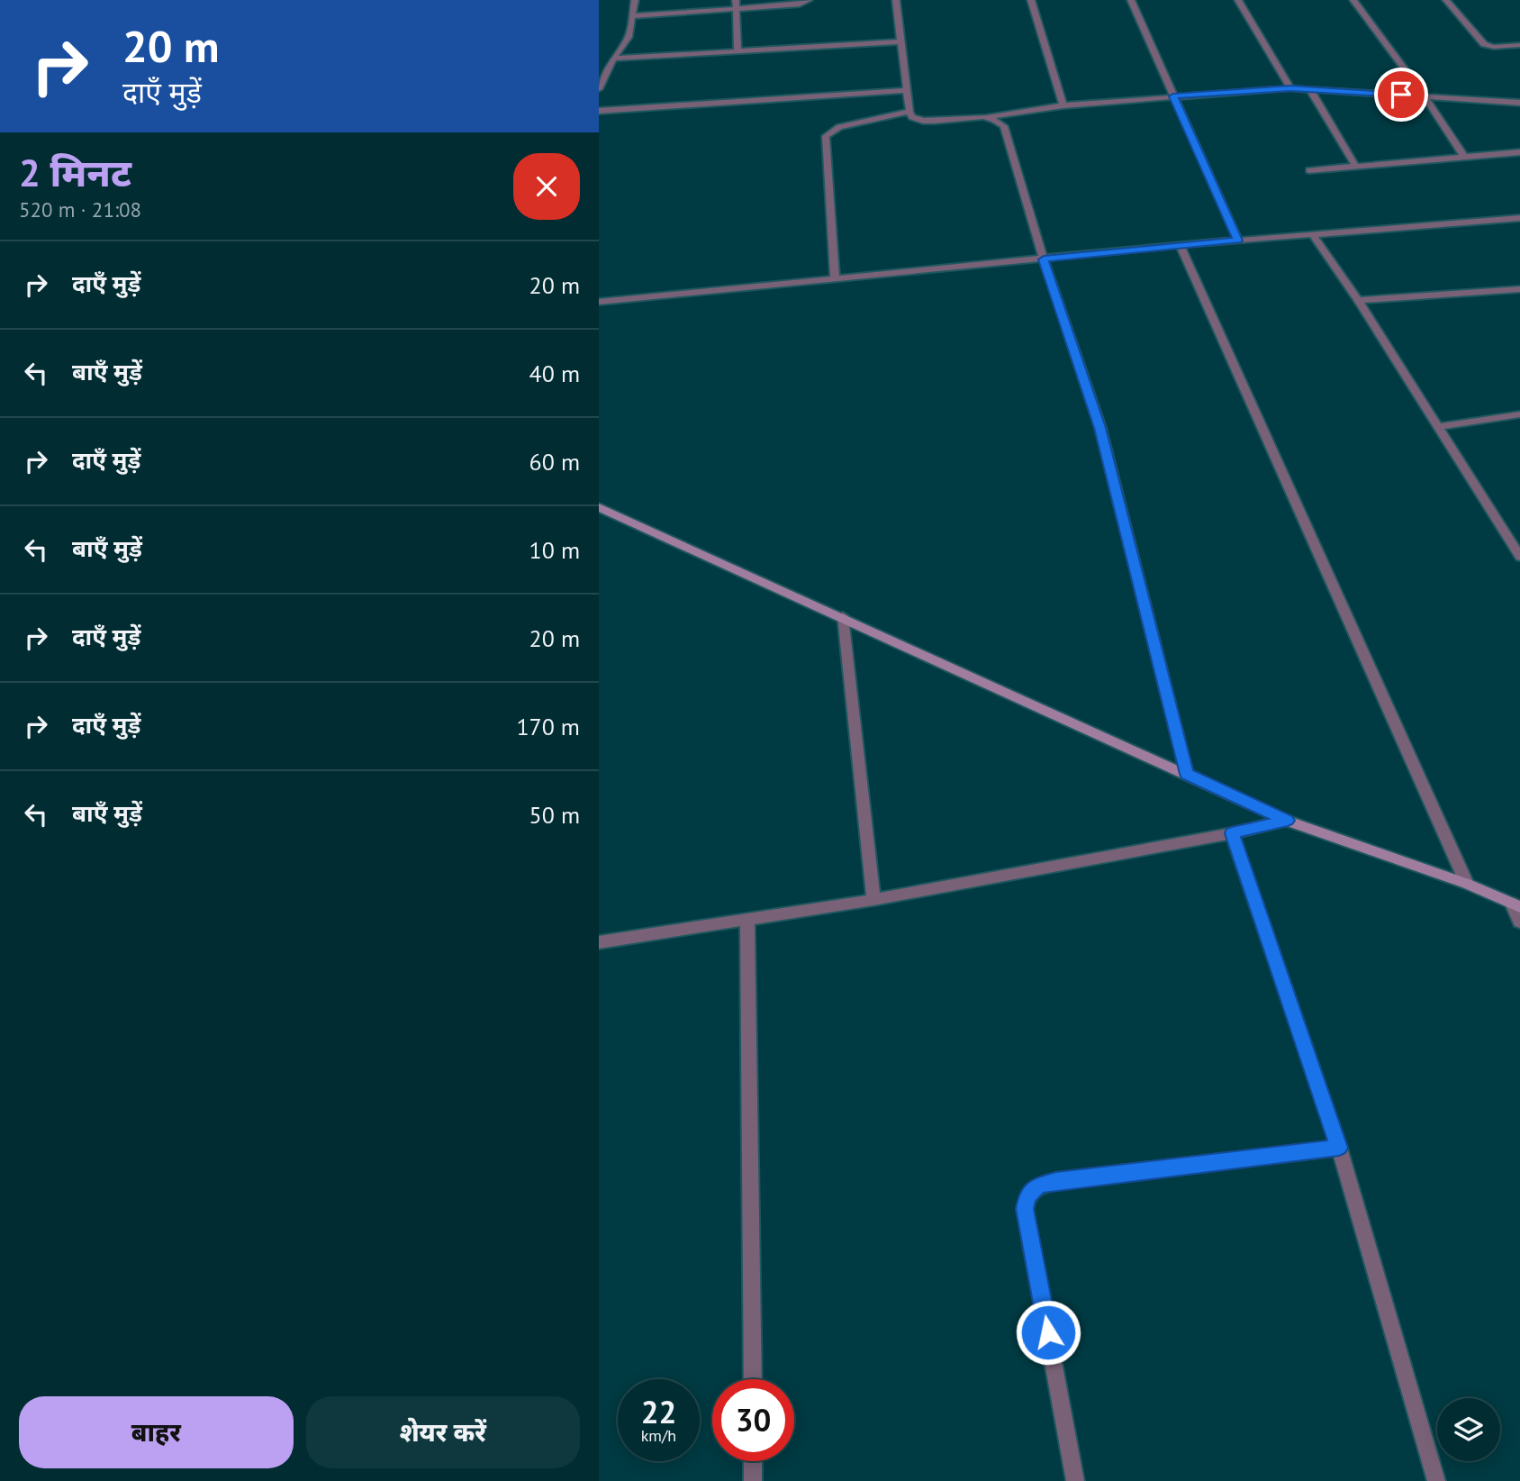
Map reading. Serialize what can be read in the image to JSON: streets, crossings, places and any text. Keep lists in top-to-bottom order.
{
  "page": {
    "turn": ["20 m", "दाएँ मुड़ें"],
    "heading": ["2 मिनट", "520 m · 21:08"],
    "list": [
      {
        "name": "दाएँ मुड़ें",
        "value": "20 m"
      },
      {
        "name": "बाएँ मुड़ें",
        "value": "40 m"
      },
      {
        "name": "दाएँ मुड़ें",
        "value": "60 m"
      },
      {
        "name": "बाएँ मुड़ें",
        "value": "10 m"
      },
      {
        "name": "दाएँ मुड़ें",
        "value": "20 m"
      },
      {
        "name": "दाएँ मुड़ें",
        "value": "170 m"
      },
      {
        "name": "बाएँ मुड़ें",
        "value": "50 m"
      }
    ],
    "speed": "22 km/h",
    "limit": "30",
    "buttons": ["बाहर", "शेयर करें"]
  }
}
